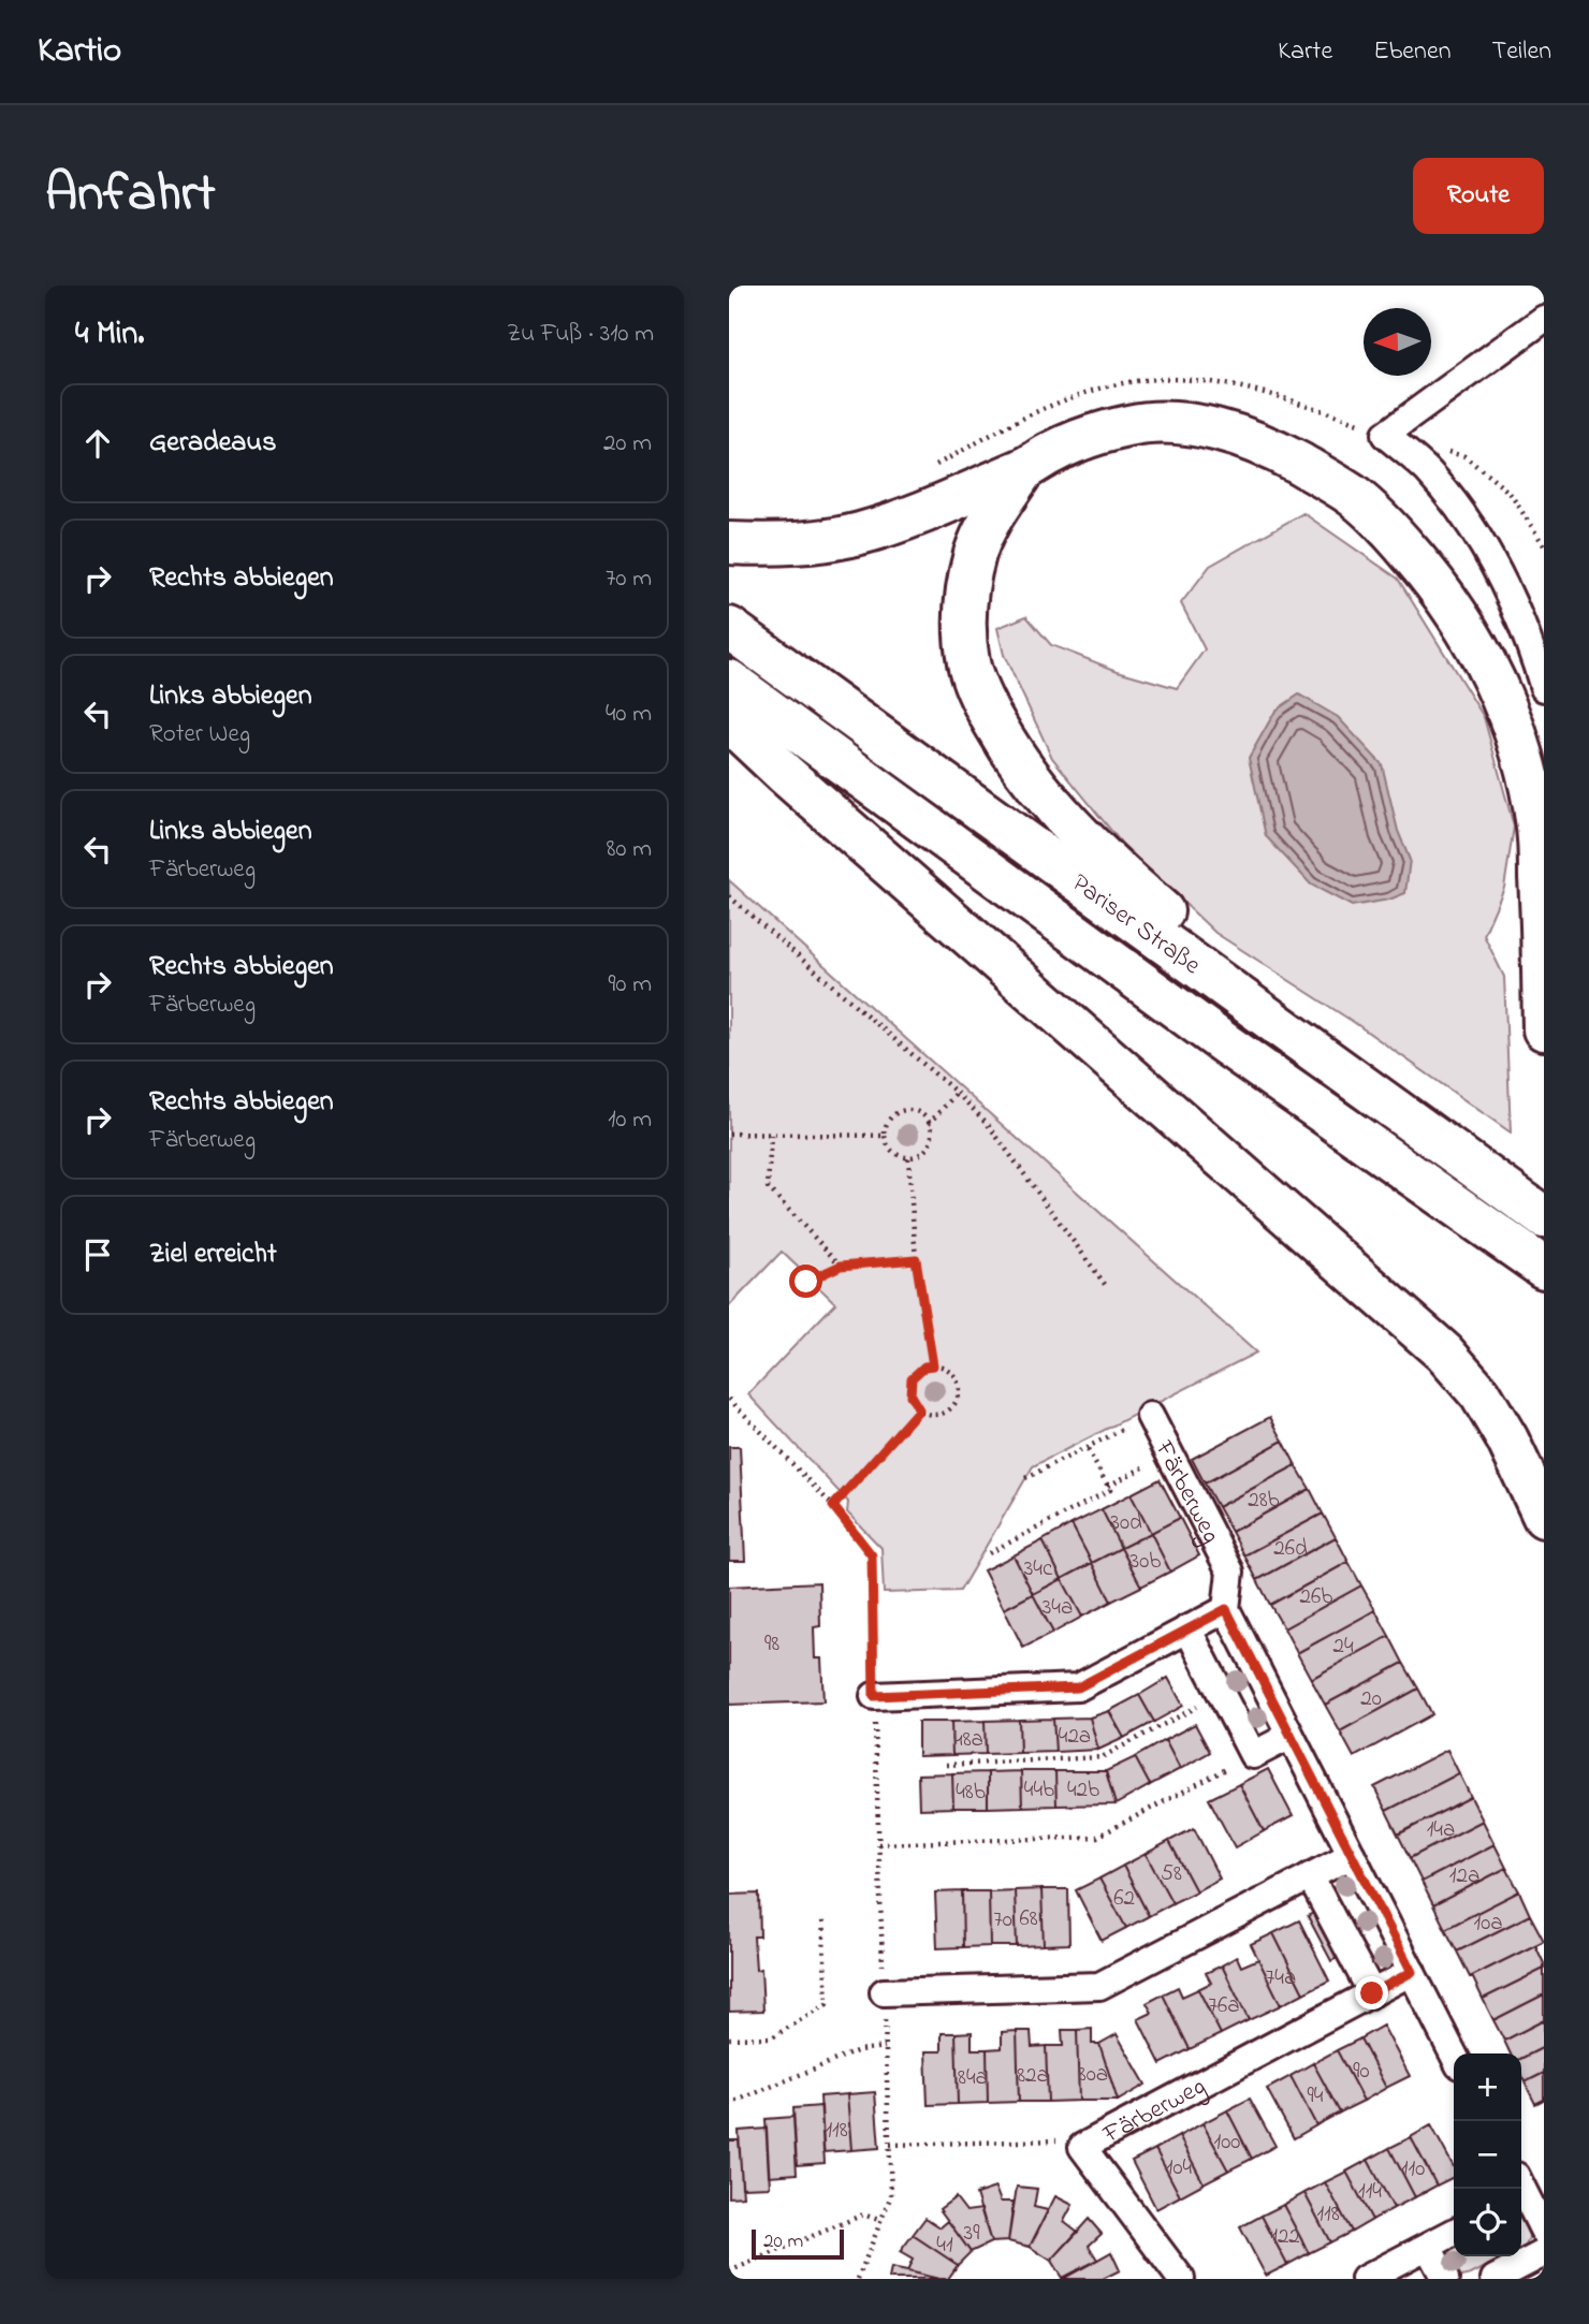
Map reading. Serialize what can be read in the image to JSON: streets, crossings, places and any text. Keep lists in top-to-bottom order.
{
  "streets": {
    "highway": ["Pariser Straße"],
    "street": ["Färberweg"]
  },
  "house_numbers": [
    "28b",
    "30d",
    "26d",
    "30b",
    "34c",
    "26b",
    "34a",
    "98",
    "24",
    "20",
    "42a",
    "48a",
    "44b",
    "42b",
    "48b",
    "14a",
    "58",
    "12a",
    "62",
    "68",
    "70",
    "10a",
    "74a",
    "76a",
    "90",
    "80a",
    "82a",
    "84a",
    "94",
    "118",
    "100",
    "104",
    "110",
    "114",
    "118",
    "39",
    "122",
    "41"
  ],
  "scale_bar": "20 m",
  "north": "left",
  "page": {
    "header": "Kartio",
    "nav": ["Karte", "Ebenen", "Teilen"],
    "title": "Anfahrt",
    "buttons": "Route",
    "heading": ["4 Min.", "Zu Fuß · 310 m"],
    "list": [
      ["Geradeaus", "20 m"],
      ["Rechts abbiegen", "70 m"],
      ["Links abbiegen", "Roter Weg", "40 m"],
      ["Links abbiegen", "Färberweg", "80 m"],
      ["Rechts abbiegen", "Färberweg", "90 m"],
      ["Rechts abbiegen", "Färberweg", "10 m"],
      "Ziel erreicht"
    ],
    "map_buttons": ["+", "−"],
    "scale": "20 m"
  }
}
